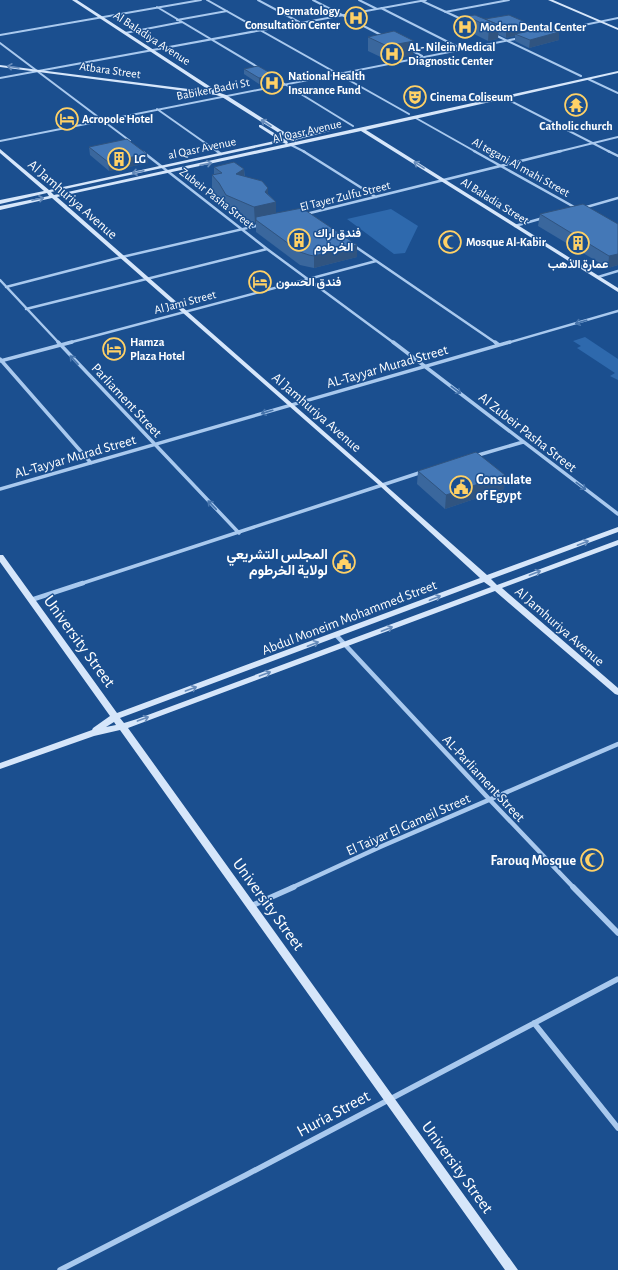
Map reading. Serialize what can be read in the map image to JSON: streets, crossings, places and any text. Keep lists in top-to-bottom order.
{
  "streets": {
    "main road": [
      "Al Baladiya Avenue",
      "Atbara Street",
      "Al Qasr Avenue",
      "al Qasr Avenue",
      "Al Jamhuriya Avenue",
      "Al Baladia Street",
      "Abdul Moneim Mohammed Street",
      "University Street"
    ],
    "street": [
      "Babiker Badri St",
      "Al tegani Al mahi Street",
      "El Tayer Zulfu Street",
      "Zubeir Pasha Street",
      "Al Jami Street",
      "AL-Tayyar Murad Street",
      "Parliament Street",
      "Al Zubeir Pasha Street",
      "AL-Parliament Street",
      "El Taiyar El Gameil Street",
      "Huria Street"
    ]
  },
  "crossings": [
    ["Al Baladiya Avenue", "Atbara Street"],
    ["Al Baladiya Avenue", "Babiker Badri St"],
    ["Al Baladiya Avenue", "Al Qasr Avenue"],
    ["Al Baladiya Avenue", "al Qasr Avenue"],
    ["Atbara Street", "Babiker Badri St"],
    ["Al Qasr Avenue", "Al tegani Al mahi Street"],
    ["Al Qasr Avenue", "Zubeir Pasha Street"],
    ["Al Qasr Avenue", "Al Jamhuriya Avenue"],
    ["Al Qasr Avenue", "Al Baladia Street"],
    ["al Qasr Avenue", "Zubeir Pasha Street"],
    ["al Qasr Avenue", "Al Jamhuriya Avenue"],
    ["Al tegani Al mahi Street", "El Tayer Zulfu Street"],
    ["El Tayer Zulfu Street", "Al Baladia Street"],
    ["Zubeir Pasha Street", "Al Jami Street"],
    ["Zubeir Pasha Street", "AL-Tayyar Murad Street"],
    ["Zubeir Pasha Street", "Al Zubeir Pasha Street"],
    ["Al Jamhuriya Avenue", "Al Jami Street"],
    ["Al Jamhuriya Avenue", "AL-Tayyar Murad Street"],
    ["Al Jamhuriya Avenue", "Abdul Moneim Mohammed Street"],
    ["Al Jami Street", "Parliament Street"],
    ["AL-Tayyar Murad Street", "Parliament Street"],
    ["AL-Tayyar Murad Street", "Al Zubeir Pasha Street"],
    ["Abdul Moneim Mohammed Street", "University Street"],
    ["Abdul Moneim Mohammed Street", "AL-Parliament Street"],
    ["University Street", "El Taiyar El Gameil Street"],
    ["University Street", "Huria Street"],
    ["AL-Parliament Street", "El Taiyar El Gameil Street"]
  ],
  "one_way": [
    "AL-Tayyar Murad Street",
    "Parliament Street",
    "Al Zubeir Pasha Street",
    "Abdul Moneim Mohammed Street"
  ],
  "places": {
    "hospital": [
      "Dermatology Consultation Center",
      "Modern Dental Center",
      "AL- Nilein Medical Diagnostic Center",
      "National Health Insurance Fund"
    ],
    "theatre": ["Cinema Coliseum"],
    "temple": ["Catholic church"],
    "hotel": ["Acropole Hotel", "فندق الحسون", "Hamza Plaza Hotel"],
    "building": ["LG", "فندق اراك الخرطوم", "عمارة الذهب"],
    "mosque": ["Mosque Al-Kabir", "Farouq Mosque"],
    "public building": ["Consulate of Egypt", "المجلس التشريعي لولاية الخرطوم"]
  }
}
